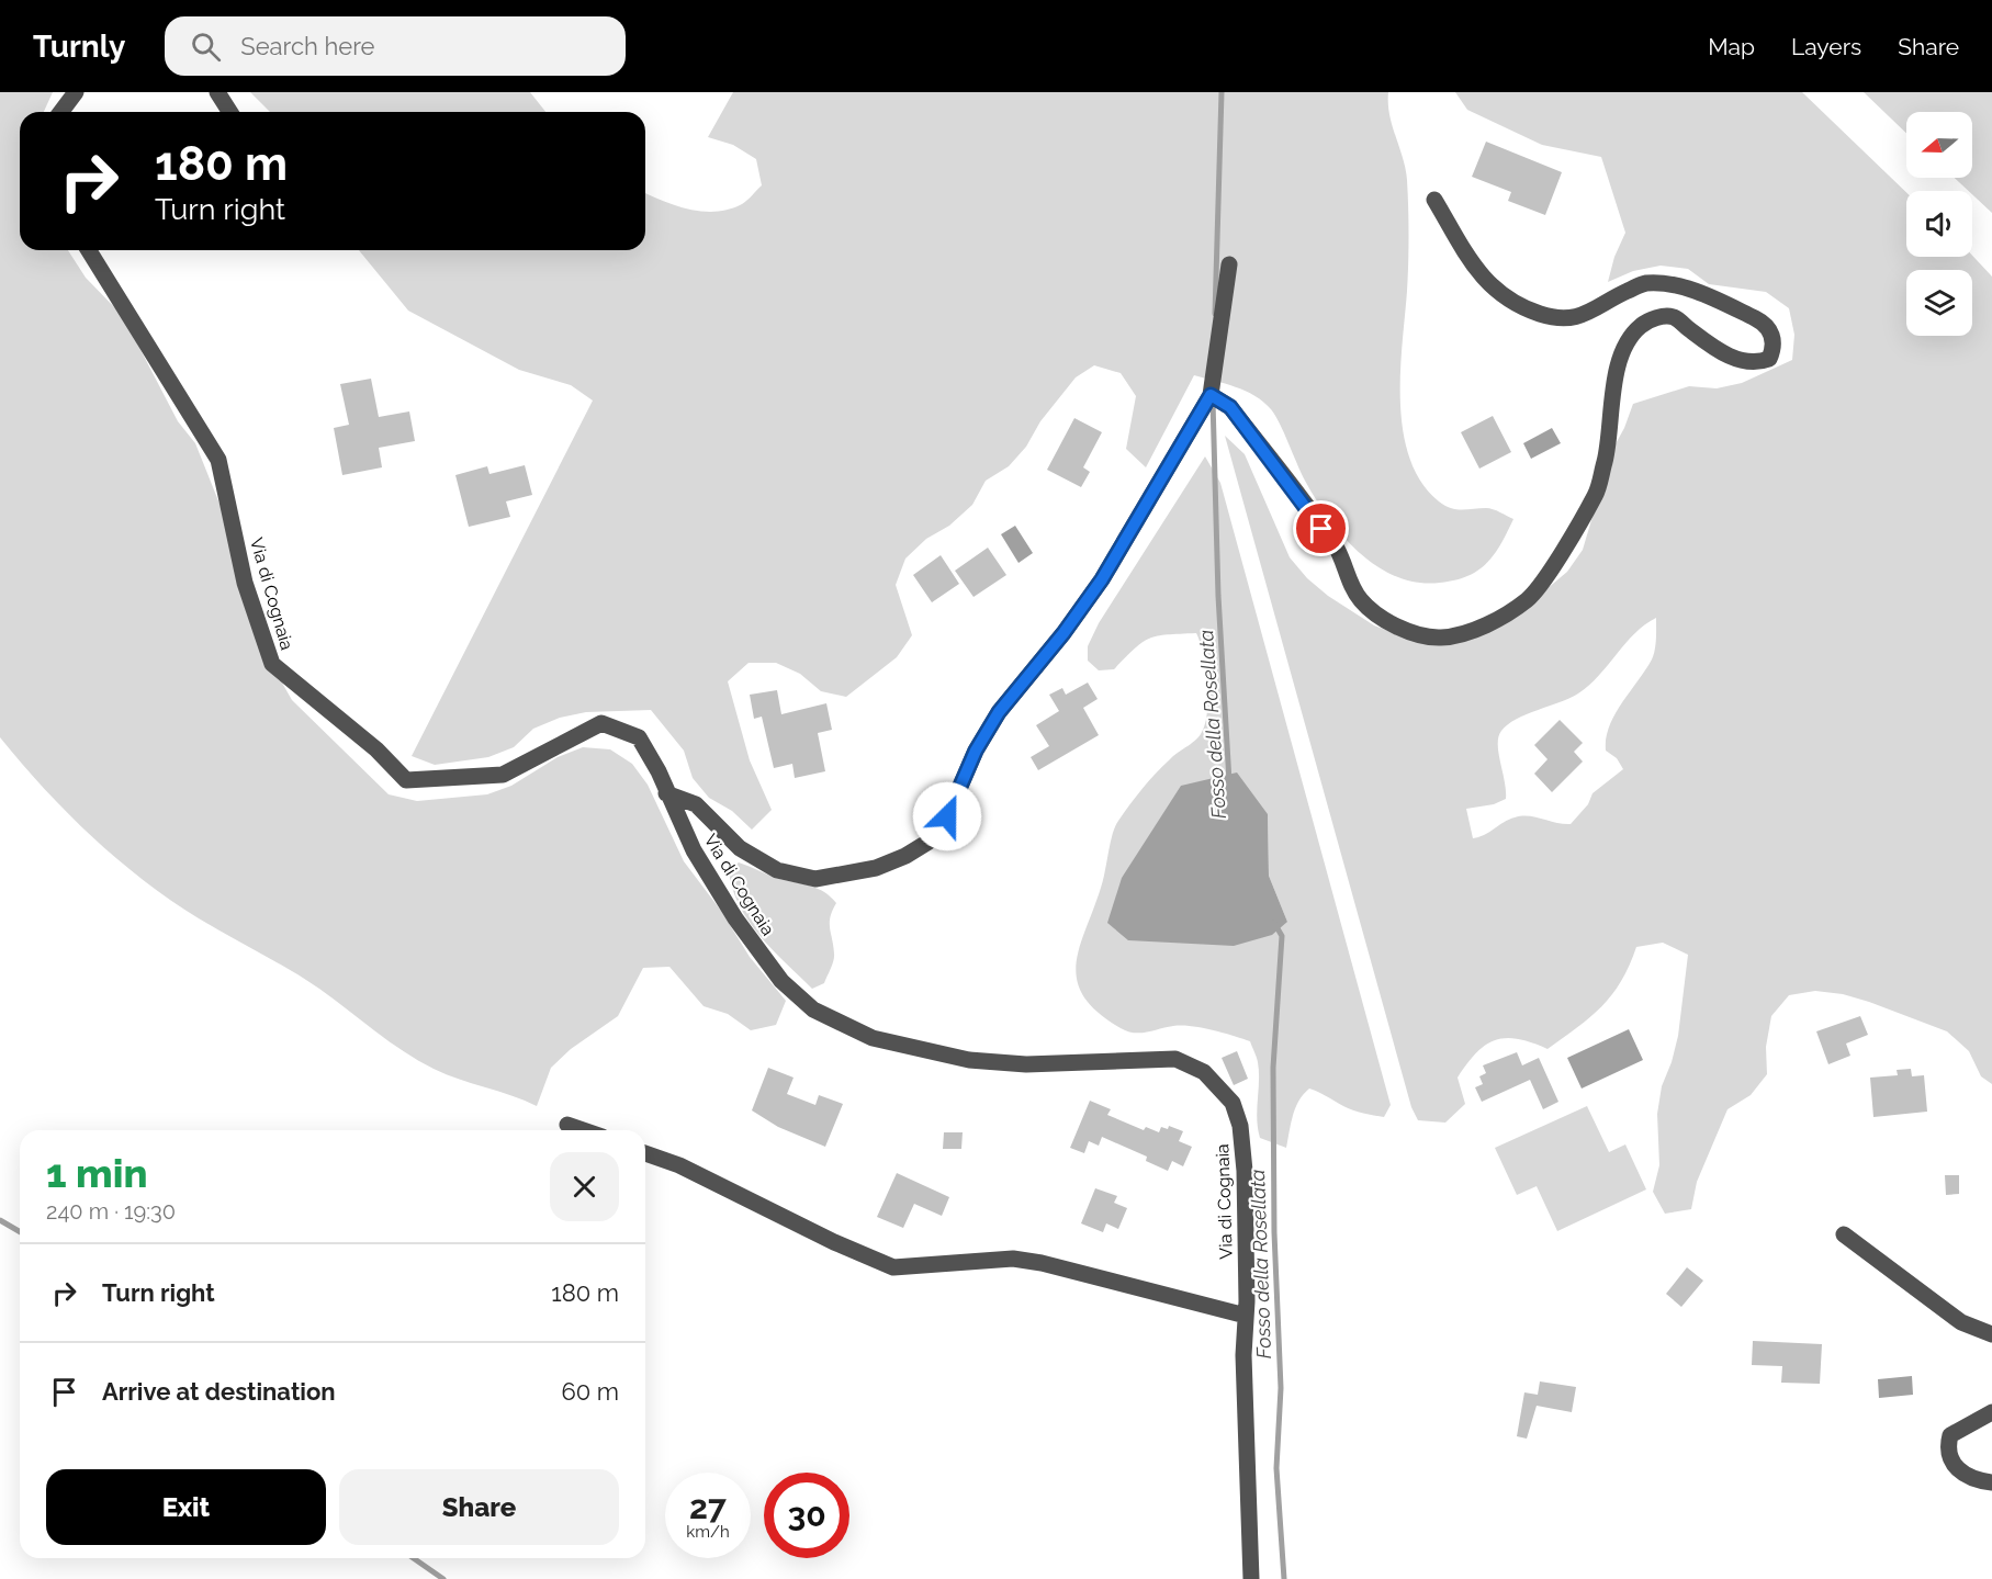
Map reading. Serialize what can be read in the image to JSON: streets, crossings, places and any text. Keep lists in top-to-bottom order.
{
  "streets": {
    "street": ["Via di Cognaia"]
  },
  "water": ["Fosso della Rosellata"],
  "north": "left",
  "page": {
    "header": "Turnly",
    "search": "Search here",
    "nav": ["Map", "Layers", "Share"],
    "turn": ["180 m", "Turn right"],
    "heading": ["1 min", "240 m · 19:30"],
    "list": [
      {
        "name": "Turn right",
        "value": "180 m"
      },
      {
        "name": "Arrive at destination",
        "value": "60 m"
      }
    ],
    "buttons": ["Exit", "Share"],
    "speed": "27 km/h",
    "limit": "30"
  }
}
